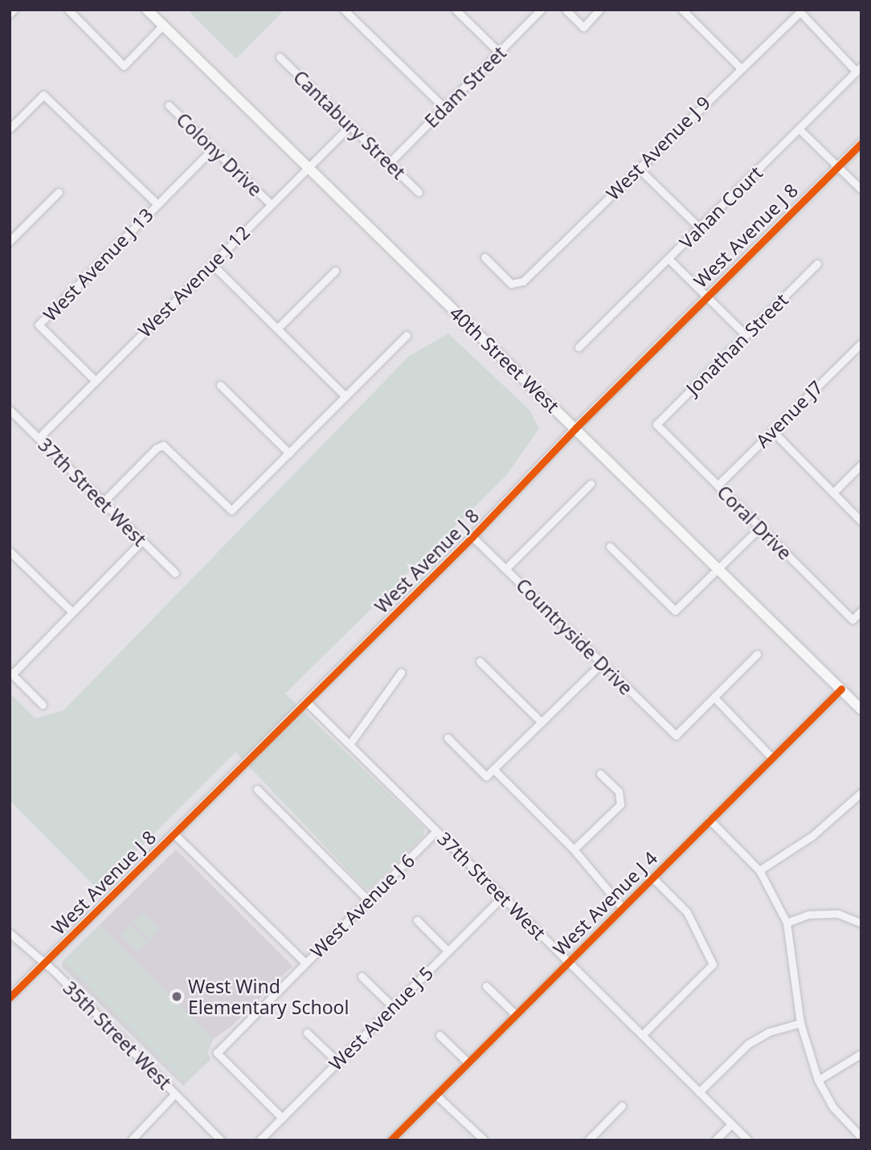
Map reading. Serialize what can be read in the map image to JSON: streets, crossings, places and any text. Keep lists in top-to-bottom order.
{
  "streets": {
    "main road": ["40th Street West"],
    "street": [
      "Edam Street",
      "Cantabury Street",
      "West Avenue J 9",
      "Colony Drive",
      "Vahan Court",
      "West Avenue J 8",
      "West Avenue J 13",
      "West Avenue J 12",
      "Jonathan Street",
      "Avenue J7",
      "37th Street West",
      "Coral Drive",
      "Countryside Drive",
      "West Avenue J 4",
      "West Avenue J 6",
      "West Avenue J 5",
      "35th Street West"
    ]
  },
  "crossings": [
    ["Edam Street", "Cantabury Street"],
    ["Cantabury Street", "West Avenue J 12"],
    ["Colony Drive", "West Avenue J 13"],
    ["Colony Drive", "West Avenue J 12"],
    ["West Avenue J 8", "40th Street West"],
    ["West Avenue J 8", "37th Street West"],
    ["West Avenue J 8", "Countryside Drive"],
    ["West Avenue J 8", "35th Street West"],
    ["West Avenue J 13", "West Avenue J 12"],
    ["West Avenue J 12", "40th Street West"],
    ["West Avenue J 12", "37th Street West"],
    ["Jonathan Street", "Coral Drive"],
    ["40th Street West", "West Avenue J 4"],
    ["Avenue J7", "Coral Drive"],
    ["37th Street West", "West Avenue J 4"],
    ["37th Street West", "West Avenue J 6"],
    ["37th Street West", "West Avenue J 5"],
    ["West Avenue J 6", "West Avenue J 5"]
  ],
  "places": ["West Wind Elementary School"]
}
